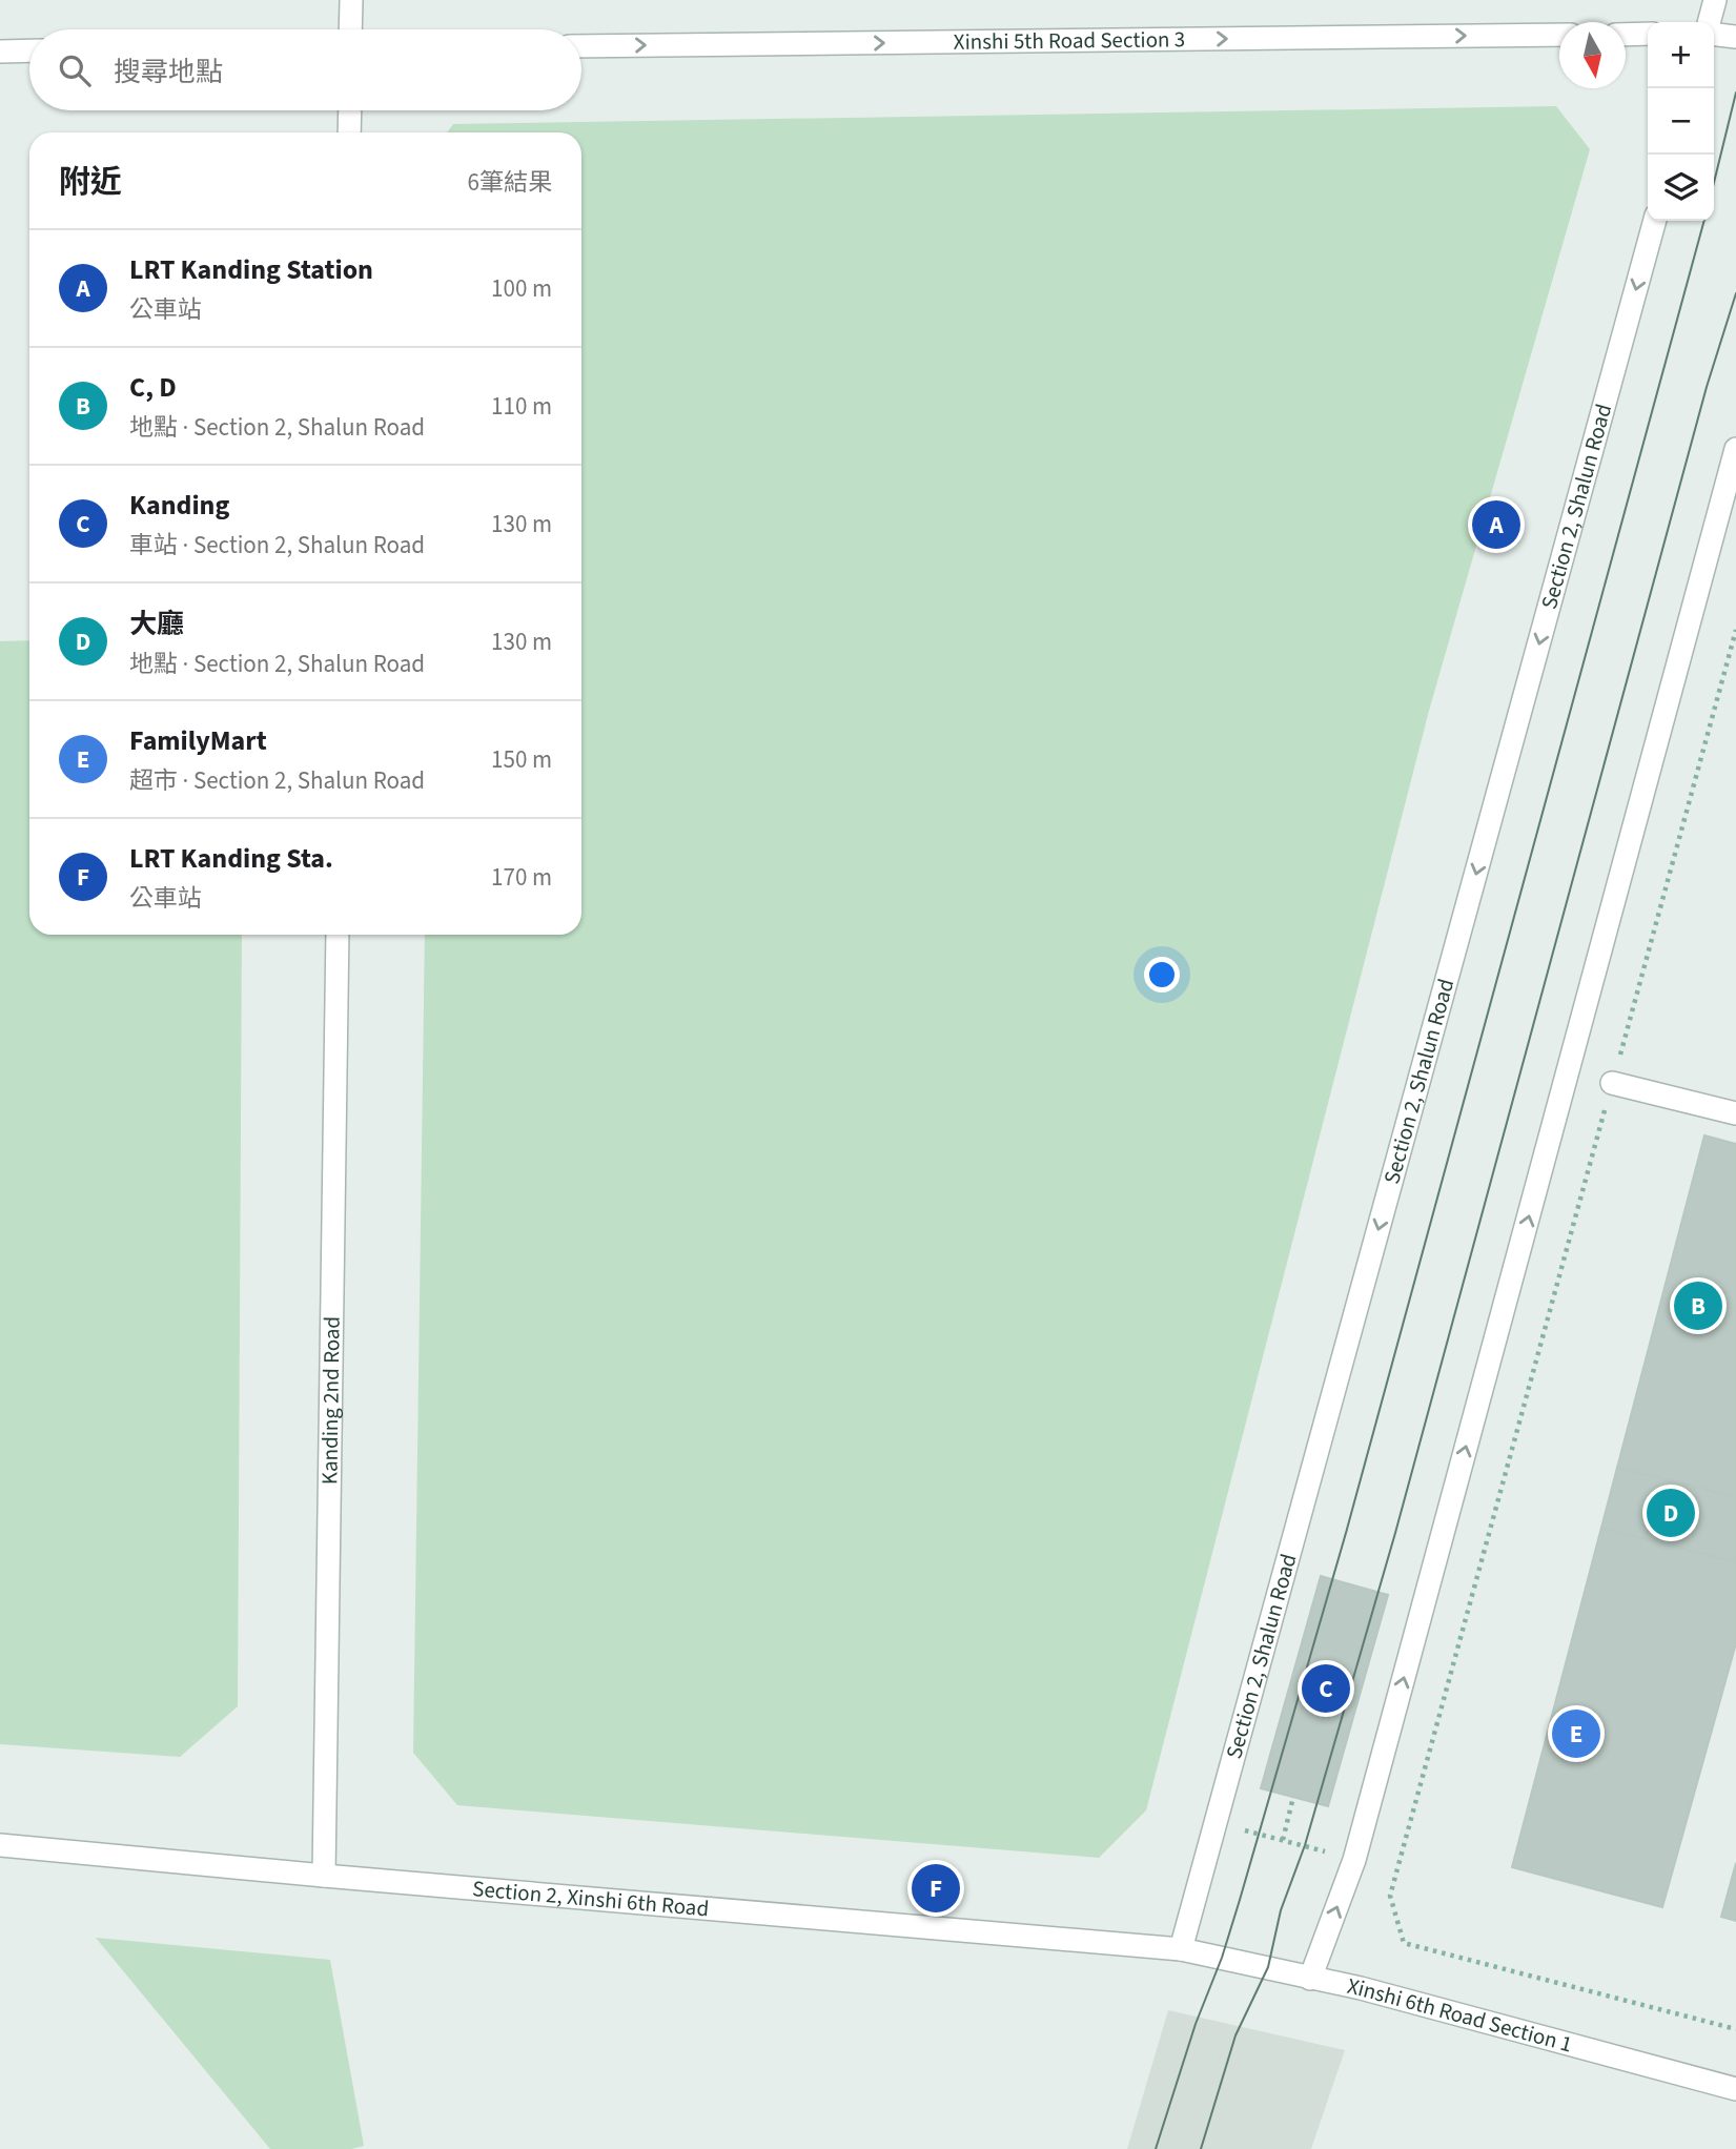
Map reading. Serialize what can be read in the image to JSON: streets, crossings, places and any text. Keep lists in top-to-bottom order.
{
  "streets": {
    "street": [
      "Xinshi 5th Road Section 3",
      "Section 2, Shalun Road",
      "Kanding 2nd Road",
      "Section 2, Xinshi 6th Road",
      "Xinshi 6th Road Section 1"
    ]
  },
  "crossings": [
    ["Section 2, Shalun Road", "Section 2, Xinshi 6th Road"],
    ["Section 2, Shalun Road", "Xinshi 6th Road Section 1"],
    ["Kanding 2nd Road", "Section 2, Xinshi 6th Road"],
    ["Section 2, Xinshi 6th Road", "Xinshi 6th Road Section 1"]
  ],
  "one_way": ["Xinshi 5th Road Section 3"],
  "north": "bottom",
  "page": {
    "map_buttons": ["+", "−"],
    "search": "搜尋地點",
    "heading": ["附近", "6筆結果"],
    "list": [
      {
        "mark": "A",
        "name": "LRT Kanding Station",
        "note": "公車站",
        "value": "100 m"
      },
      {
        "mark": "B",
        "name": "C, D",
        "note": "地點 · Section 2, Shalun Road",
        "value": "110 m"
      },
      {
        "mark": "C",
        "name": "Kanding",
        "note": "車站 · Section 2, Shalun Road",
        "value": "130 m"
      },
      {
        "mark": "D",
        "name": "大廳",
        "note": "地點 · Section 2, Shalun Road",
        "value": "130 m"
      },
      {
        "mark": "E",
        "name": "FamilyMart",
        "note": "超市 · Section 2, Shalun Road",
        "value": "150 m"
      },
      {
        "mark": "F",
        "name": "LRT Kanding Sta.",
        "note": "公車站",
        "value": "170 m"
      }
    ],
    "pins": [
      "A",
      "B",
      "D",
      "C",
      "E",
      "F"
    ]
  }
}
